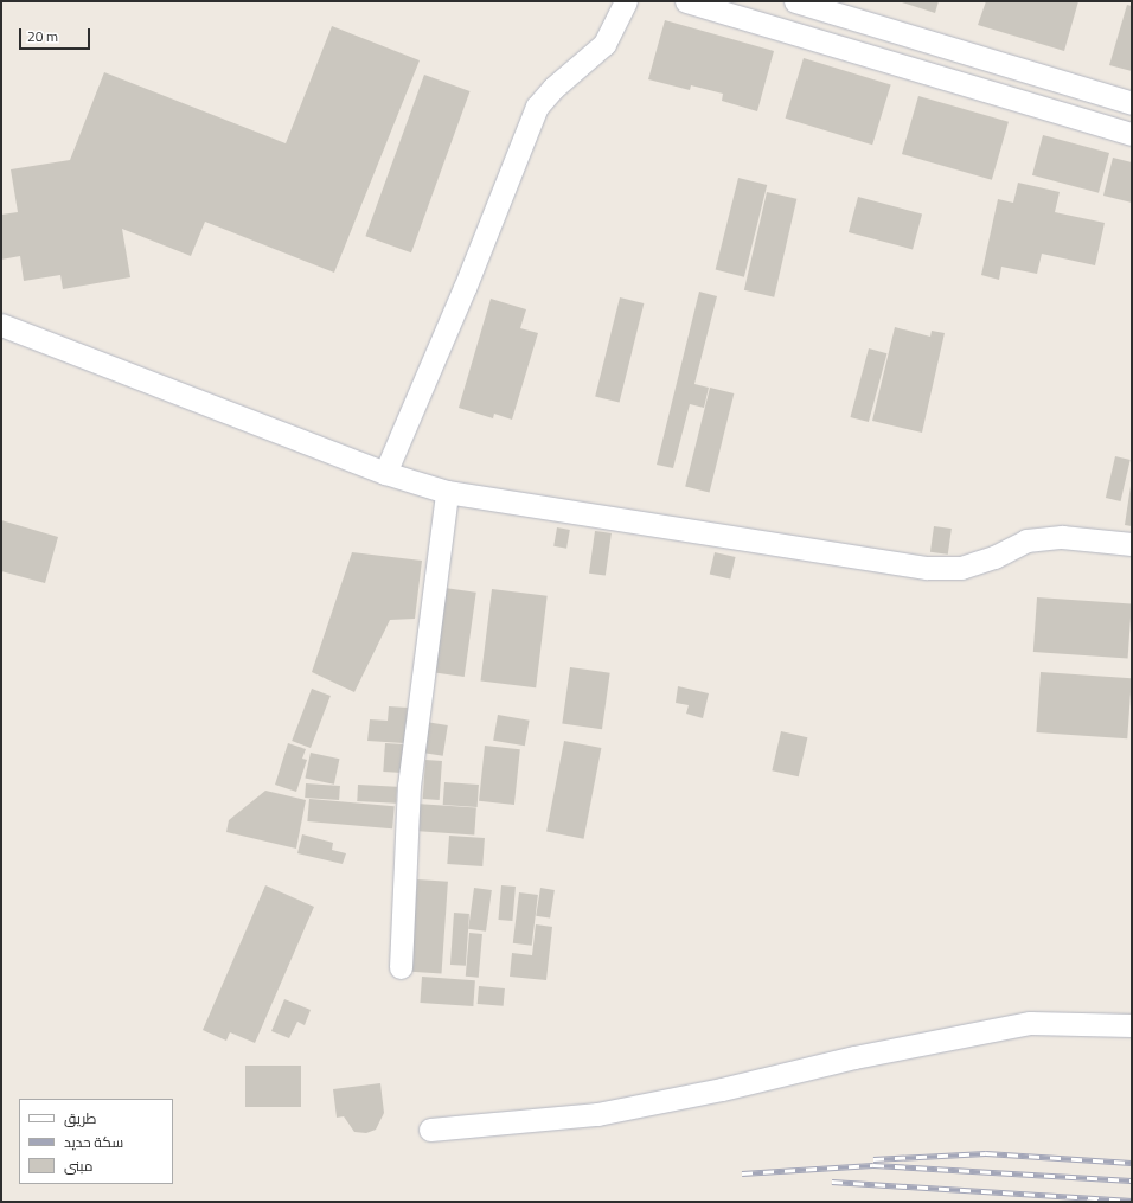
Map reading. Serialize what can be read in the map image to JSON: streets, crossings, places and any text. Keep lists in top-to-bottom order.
{
  "legend": ["طريق", "سكة حديد", "مبنى"],
  "scale_bar": "20 m"
}
